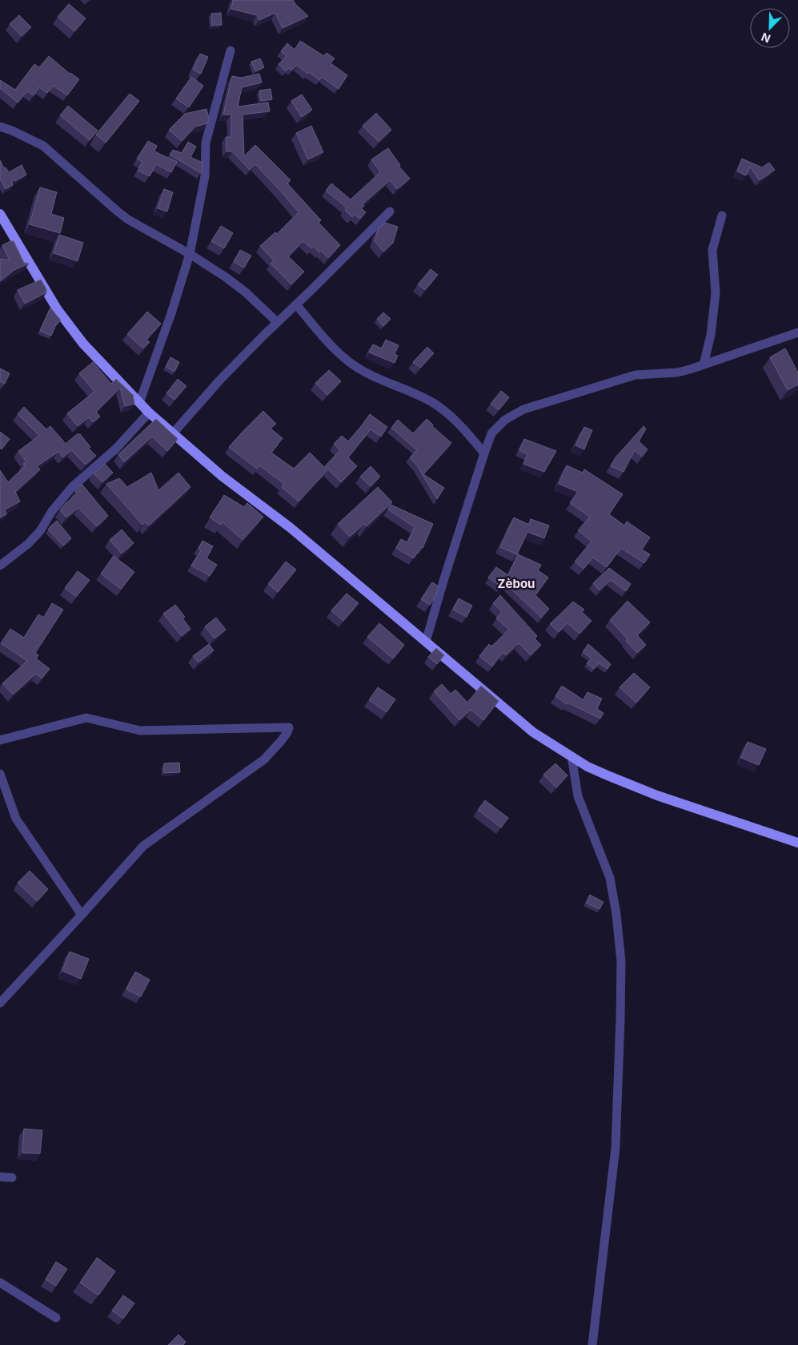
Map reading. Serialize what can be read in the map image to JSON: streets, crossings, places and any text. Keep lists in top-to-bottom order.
{
  "districts": ["Zèbou"],
  "north": "bottom left"
}
